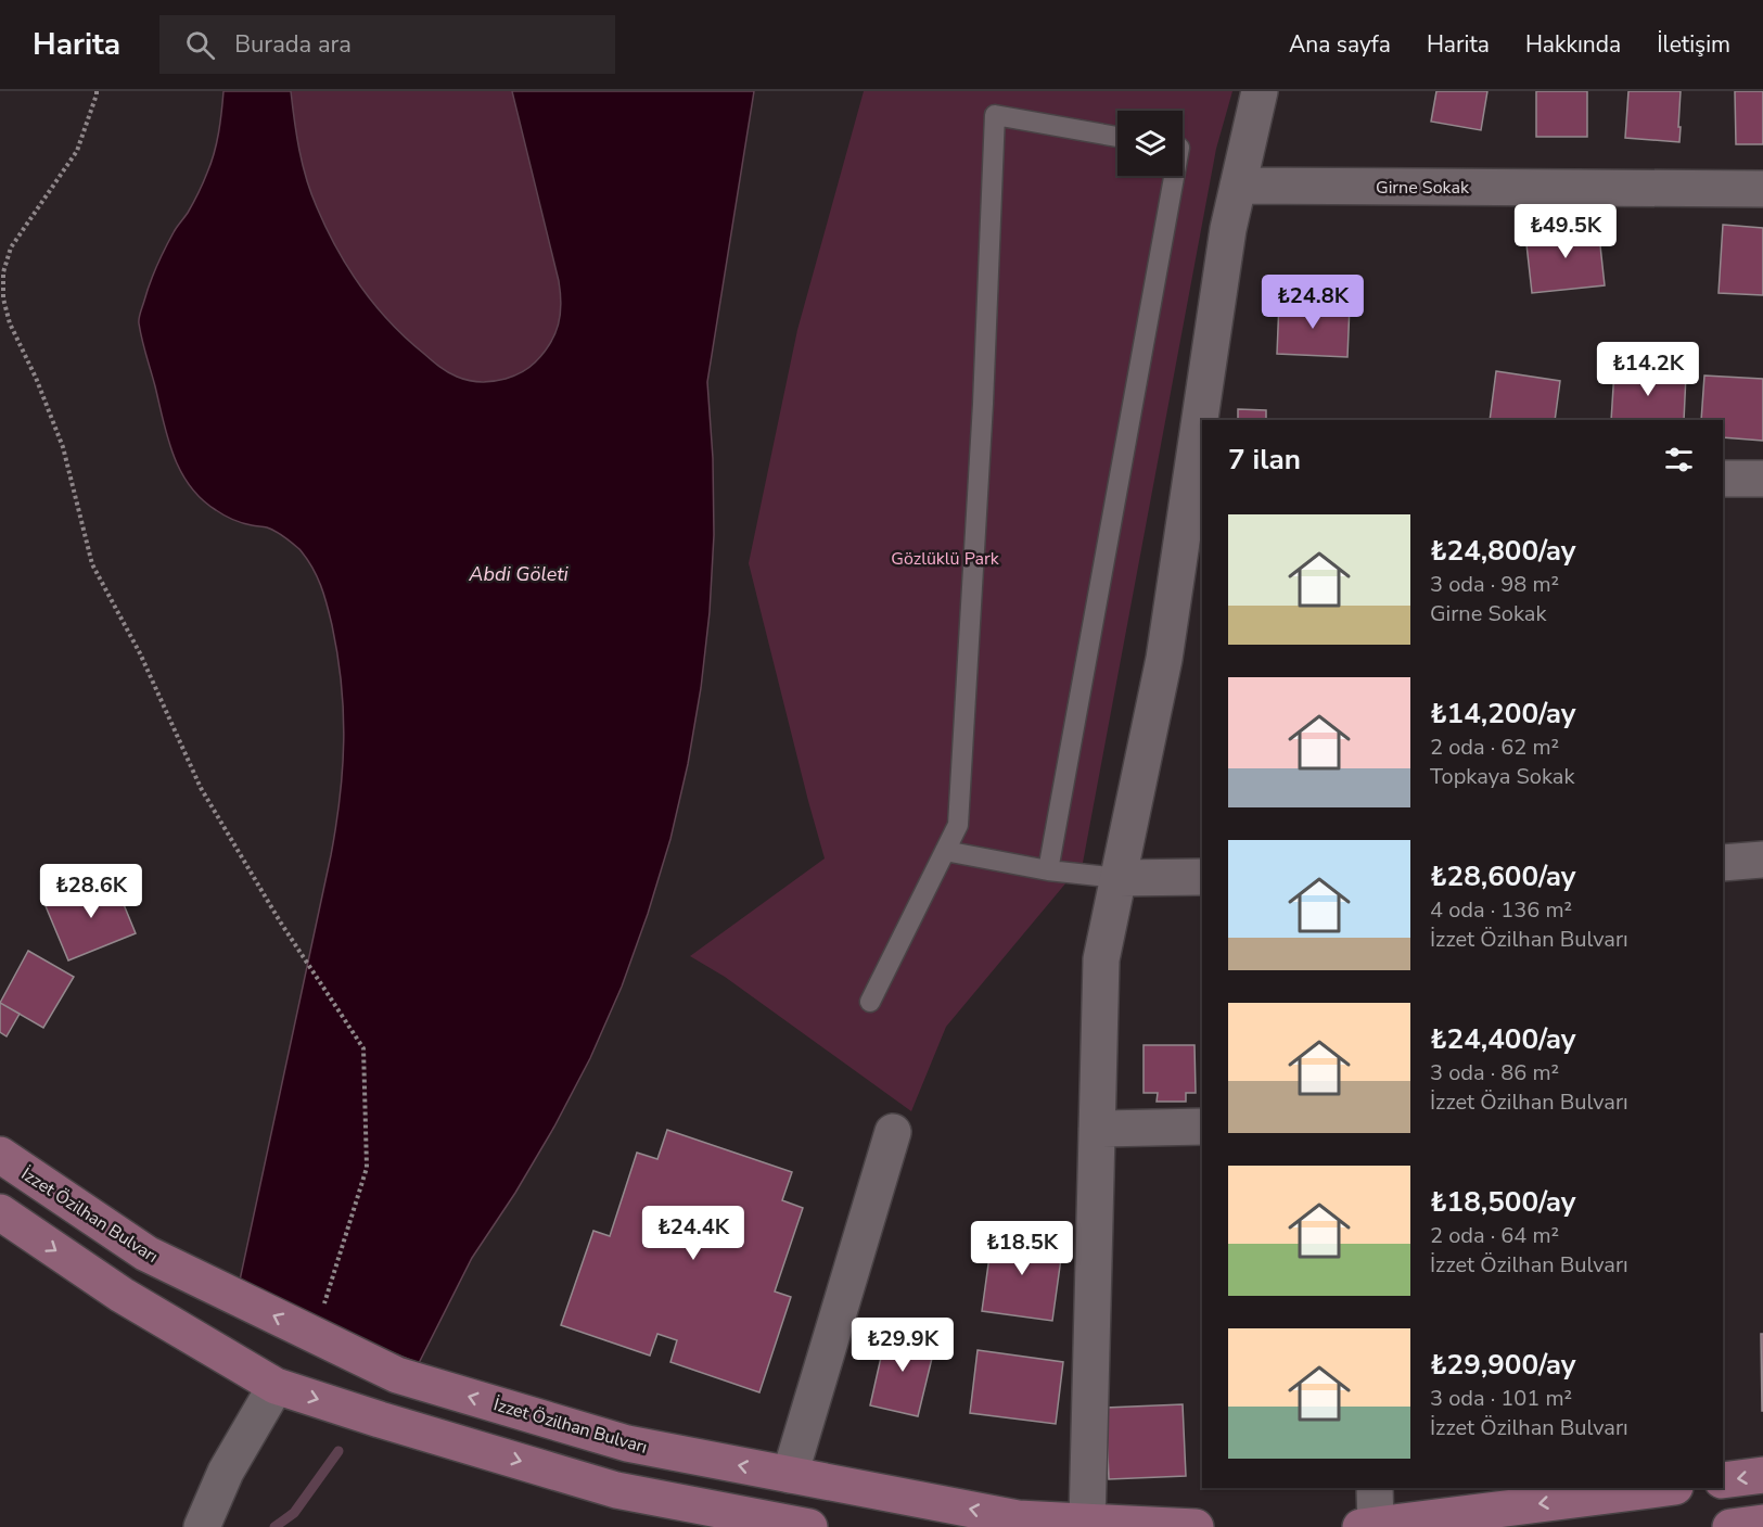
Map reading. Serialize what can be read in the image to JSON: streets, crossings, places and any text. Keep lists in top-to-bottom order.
{
  "streets": {
    "main road": ["İzzet Özilhan Bulvarı"],
    "street": ["Girne Sokak"]
  },
  "water": ["Abdi Göleti"],
  "parks": ["Gözlüklü Park"],
  "page": {
    "header": "Harita",
    "search": "Burada ara",
    "nav": [
      "Ana sayfa",
      "Harita",
      "Hakkında",
      "İletişim"
    ],
    "price": [
      "₺49.5K",
      "₺24.8K",
      "₺14.2K",
      "₺28.6K",
      "₺24.4K",
      "₺18.5K",
      "₺29.9K"
    ],
    "heading": "7 ilan",
    "list": [
      {
        "name": "₺24,800/ay",
        "note": "3 oda · 98 m² · Girne Sokak"
      },
      {
        "name": "₺14,200/ay",
        "note": "2 oda · 62 m² · Topkaya Sokak"
      },
      {
        "name": "₺28,600/ay",
        "note": "4 oda · 136 m² · İzzet Özilhan Bulvarı"
      },
      {
        "name": "₺24,400/ay",
        "note": "3 oda · 86 m² · İzzet Özilhan Bulvarı"
      },
      {
        "name": "₺18,500/ay",
        "note": "2 oda · 64 m² · İzzet Özilhan Bulvarı"
      },
      {
        "name": "₺29,900/ay",
        "note": "3 oda · 101 m² · İzzet Özilhan Bulvarı"
      }
    ]
  }
}
